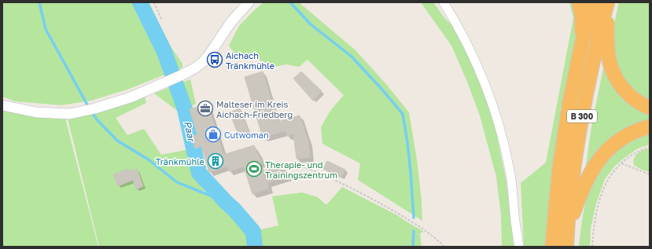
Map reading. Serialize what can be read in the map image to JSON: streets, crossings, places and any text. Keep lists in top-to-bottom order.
{
  "streets": {
    "highway": ["B 300"]
  },
  "water": ["Paar"],
  "places": {
    "bus stop": ["Aichach Tränkmühle"],
    "office": ["Malteser im Kreis Aichach-Friedberg"],
    "shop": ["Cutwoman"],
    "building": ["Tränkmühle"],
    "sports": ["Therapie- und Trainingszentrum"]
  }
}
